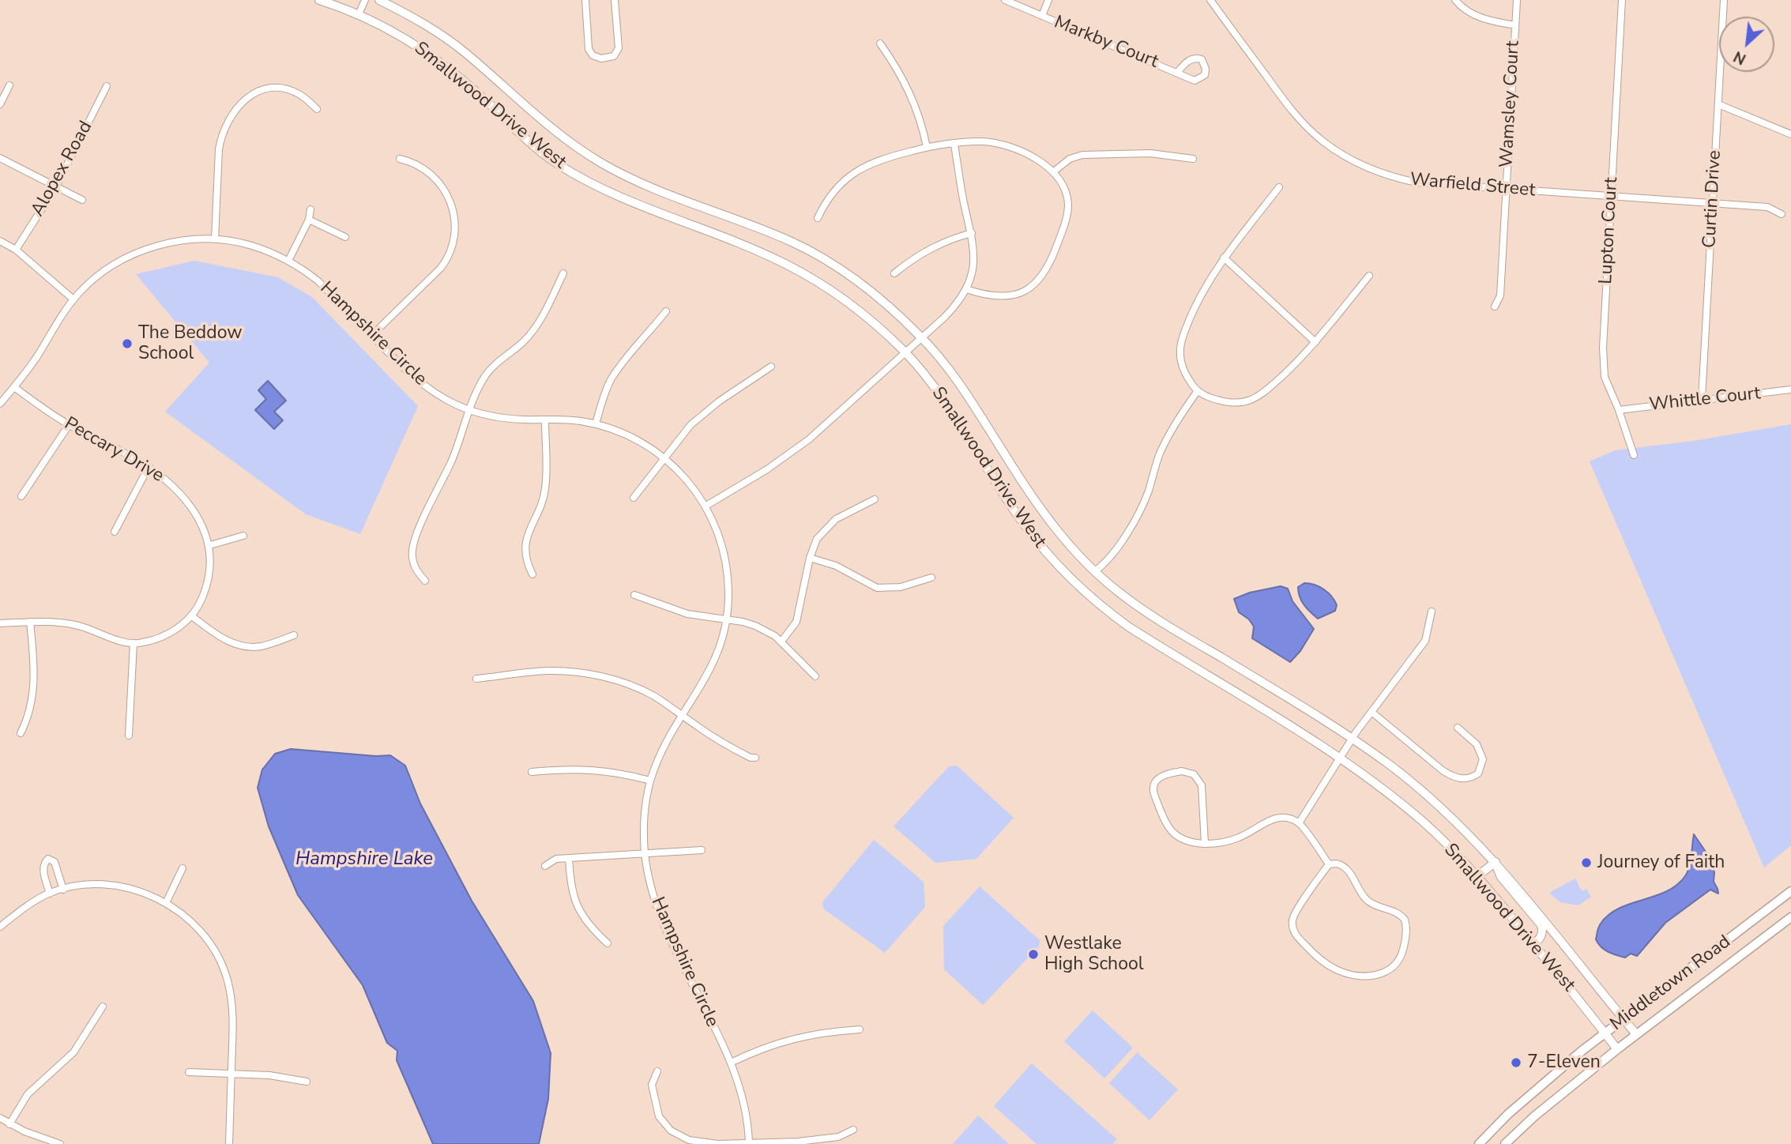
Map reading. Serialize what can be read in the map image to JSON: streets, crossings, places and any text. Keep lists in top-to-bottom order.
{
  "streets": {
    "main road": ["Middletown Road"],
    "street": [
      "Markby Court",
      "Wamsley Court",
      "Smallwood Drive West",
      "Alopex Road",
      "Warfield Street",
      "Curtin Drive",
      "Lupton Court",
      "Hampshire Circle",
      "Whittle Court",
      "Peccary Drive"
    ]
  },
  "crossings": [
    ["Wamsley Court", "Warfield Street"],
    ["Smallwood Drive West", "Middletown Road"],
    ["Warfield Street", "Curtin Drive"],
    ["Warfield Street", "Lupton Court"],
    ["Curtin Drive", "Whittle Court"],
    ["Lupton Court", "Whittle Court"],
    ["Hampshire Circle", "Peccary Drive"]
  ],
  "water": ["Hampshire Lake"],
  "places": [
    "The Beddow School",
    "Journey of Faith",
    "Westlake High School",
    "7-Eleven"
  ],
  "north": "bottom left"
}
